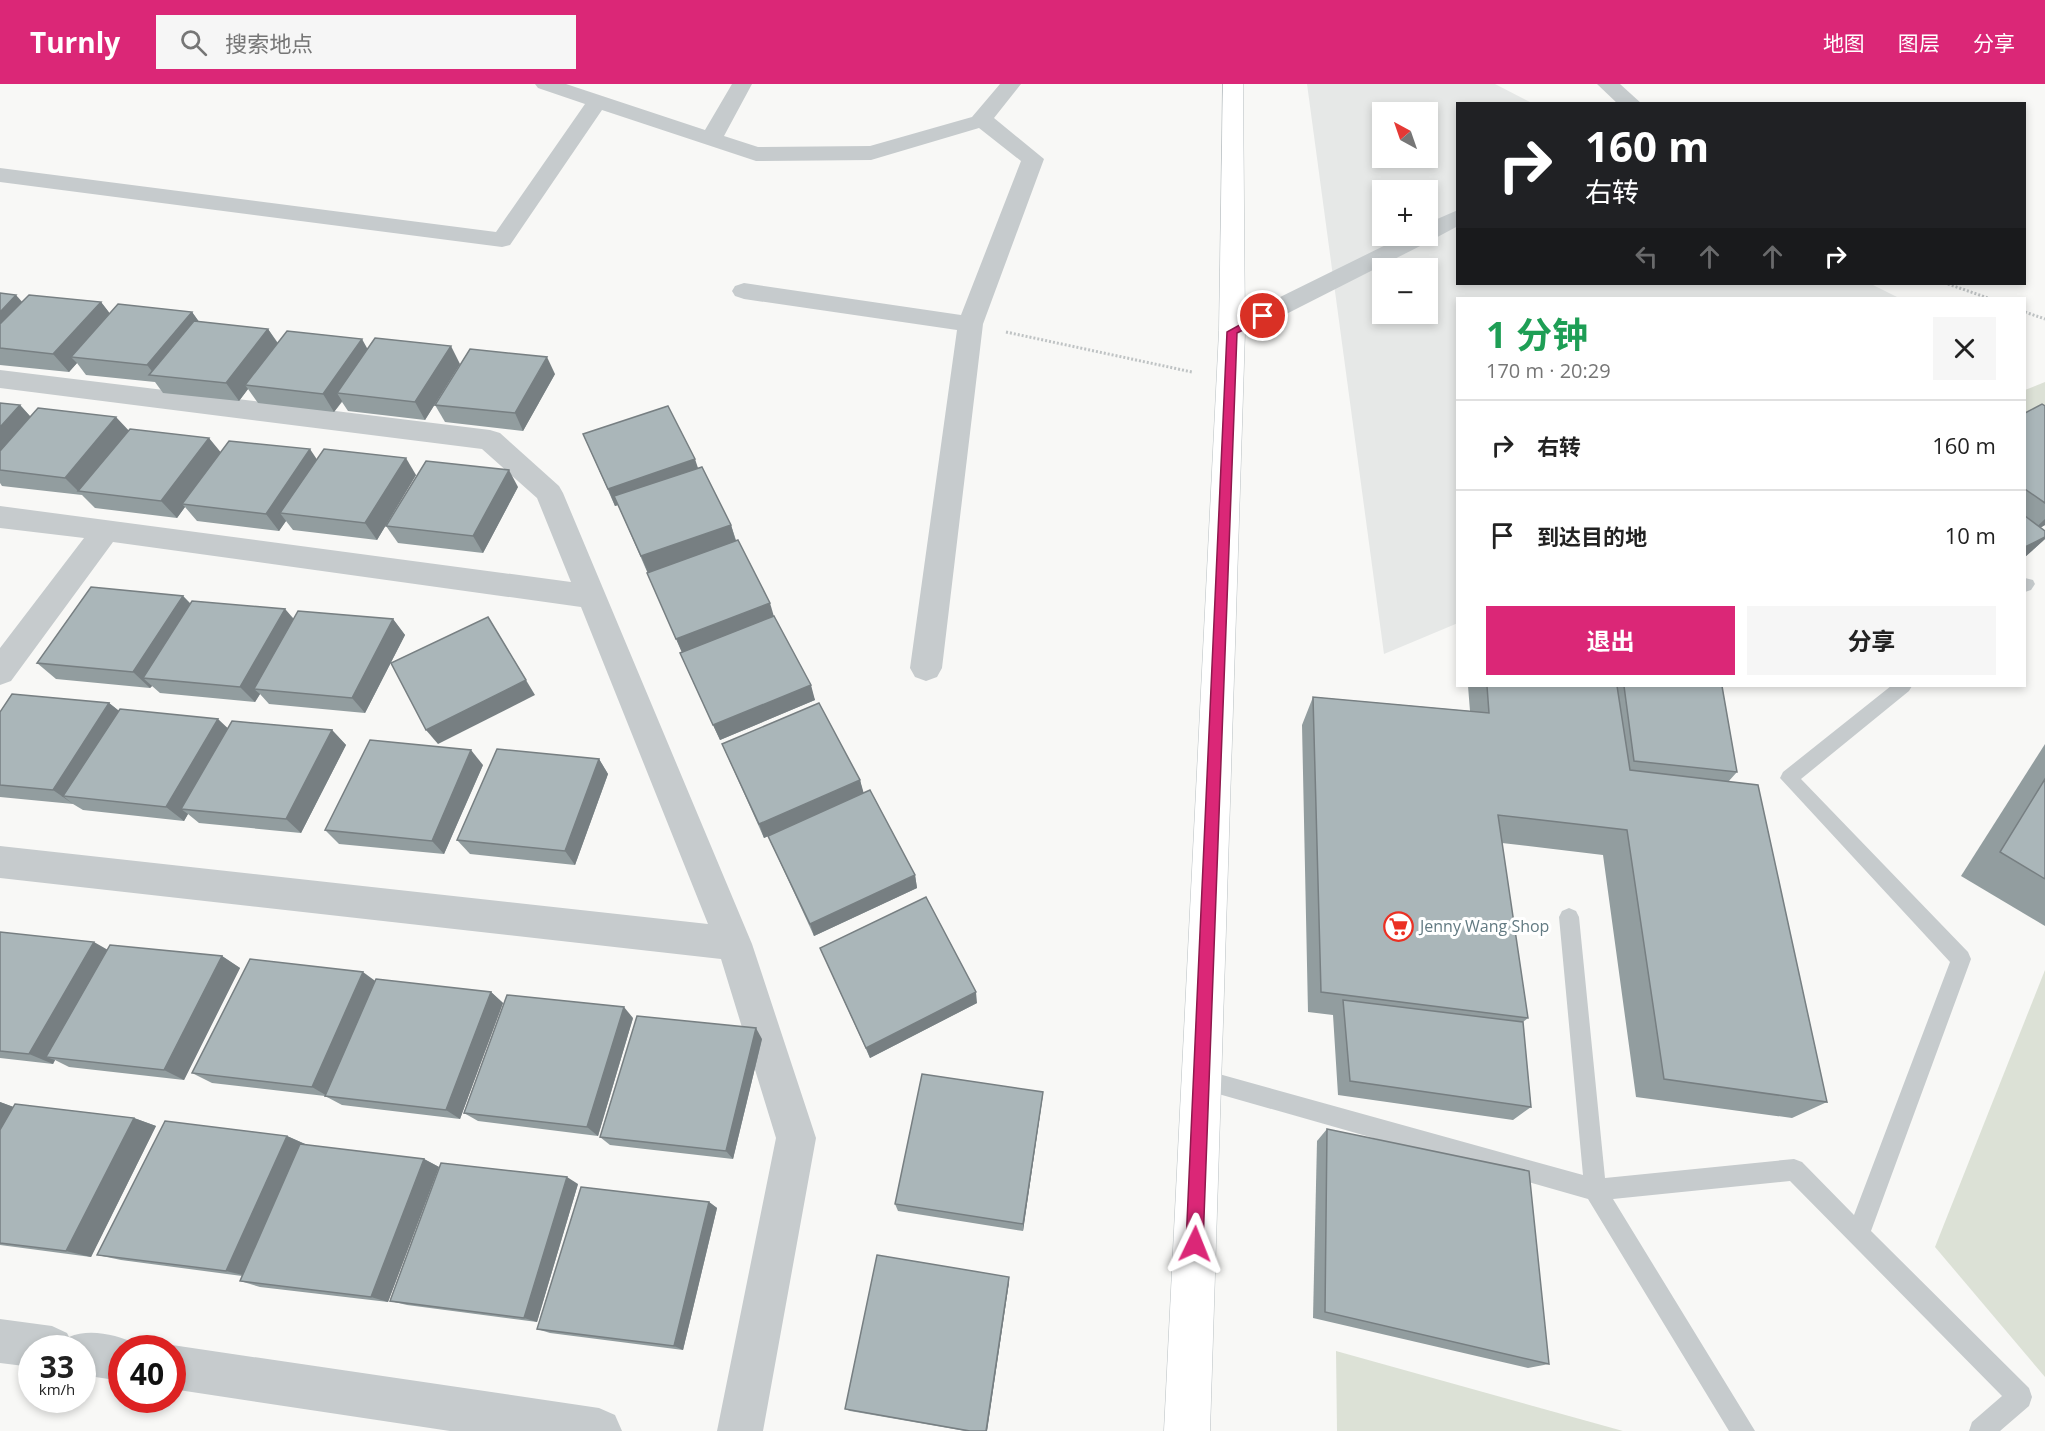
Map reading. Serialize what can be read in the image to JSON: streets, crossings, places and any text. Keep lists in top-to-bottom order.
{
  "places": {
    "supermarket": ["Jenny Wang Shop"]
  },
  "north": "top left",
  "page": {
    "header": "Turnly",
    "search": "搜索地点",
    "nav": ["地图", "图层", "分享"],
    "map_buttons": ["+", "−"],
    "turn": ["160 m", "右转"],
    "heading": ["1 分钟", "170 m · 20:29"],
    "list": [
      {
        "name": "右转",
        "value": "160 m"
      },
      {
        "name": "到达目的地",
        "value": "10 m"
      }
    ],
    "buttons": ["退出", "分享"],
    "speed": "33 km/h",
    "limit": "40"
  }
}
